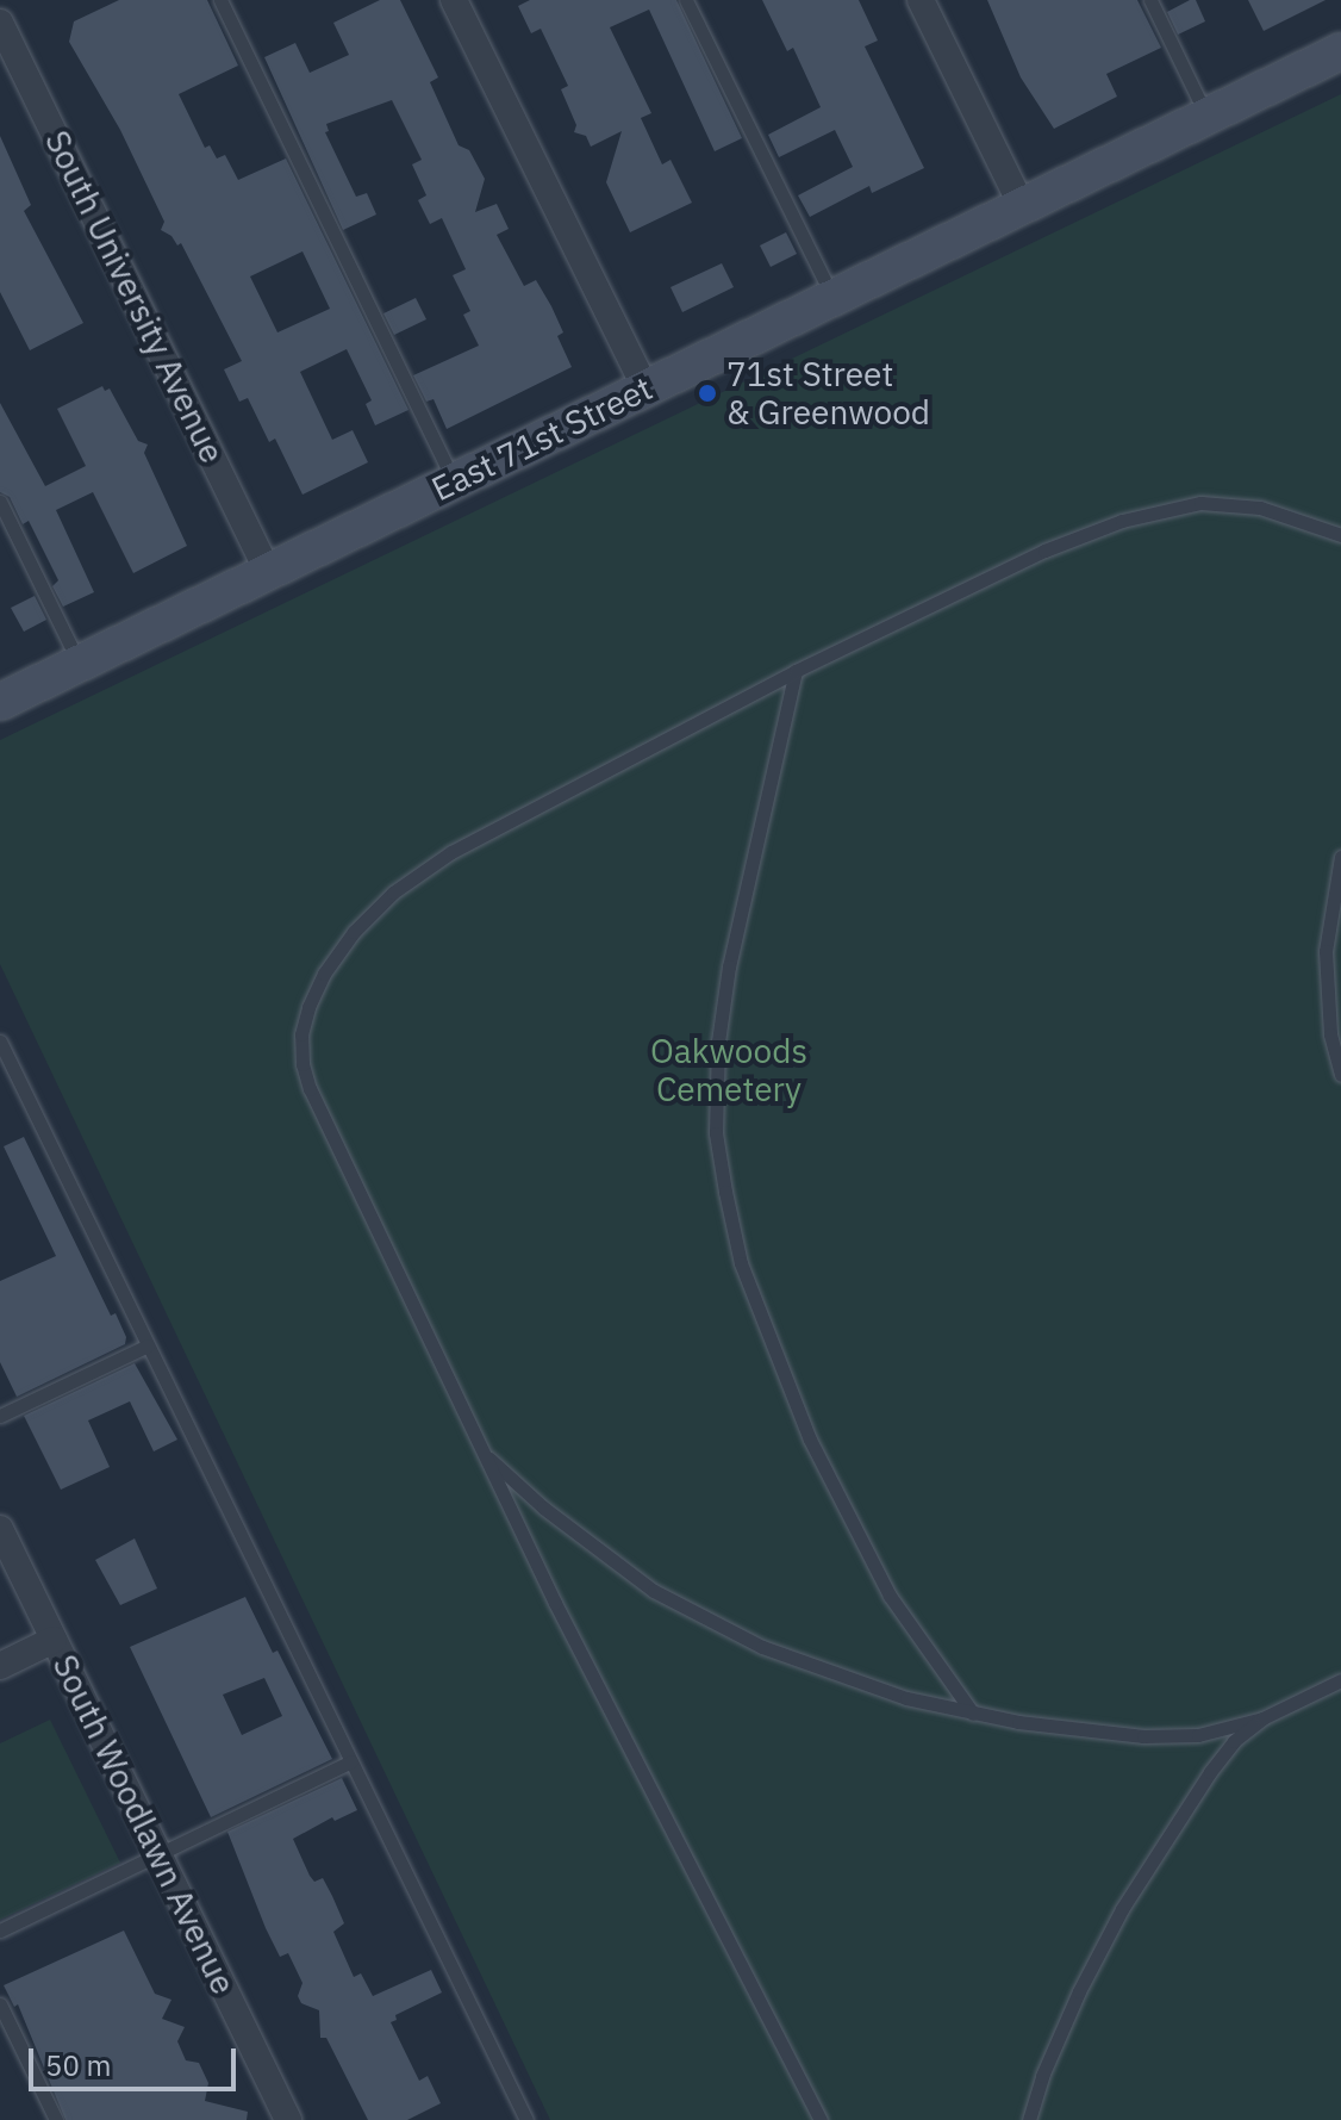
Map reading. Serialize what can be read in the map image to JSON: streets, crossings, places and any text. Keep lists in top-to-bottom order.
{
  "streets": {
    "main road": ["East 71st Street"],
    "street": ["South University Avenue", "South Woodlawn Avenue"]
  },
  "crossings": [
    ["South University Avenue", "East 71st Street"]
  ],
  "parks": ["Oakwoods Cemetery"],
  "places": ["71st Street & Greenwood"],
  "scale_bar": "50 m"
}
